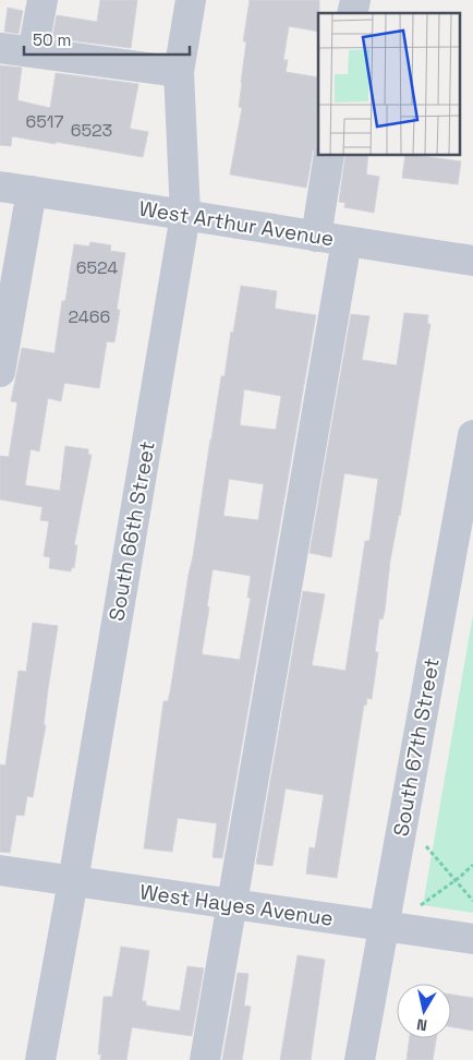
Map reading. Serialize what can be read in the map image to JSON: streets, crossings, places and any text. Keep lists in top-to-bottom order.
{
  "streets": {
    "street": [
      "West Arthur Avenue",
      "South 66th Street",
      "South 67th Street",
      "West Hayes Avenue"
    ]
  },
  "crossings": [
    ["West Arthur Avenue", "South 66th Street"],
    ["South 66th Street", "West Hayes Avenue"],
    ["South 67th Street", "West Hayes Avenue"]
  ],
  "house_numbers": [
    "6517",
    "6523",
    "6524",
    "2466"
  ],
  "scale_bar": "50 m",
  "north": "bottom"
}
